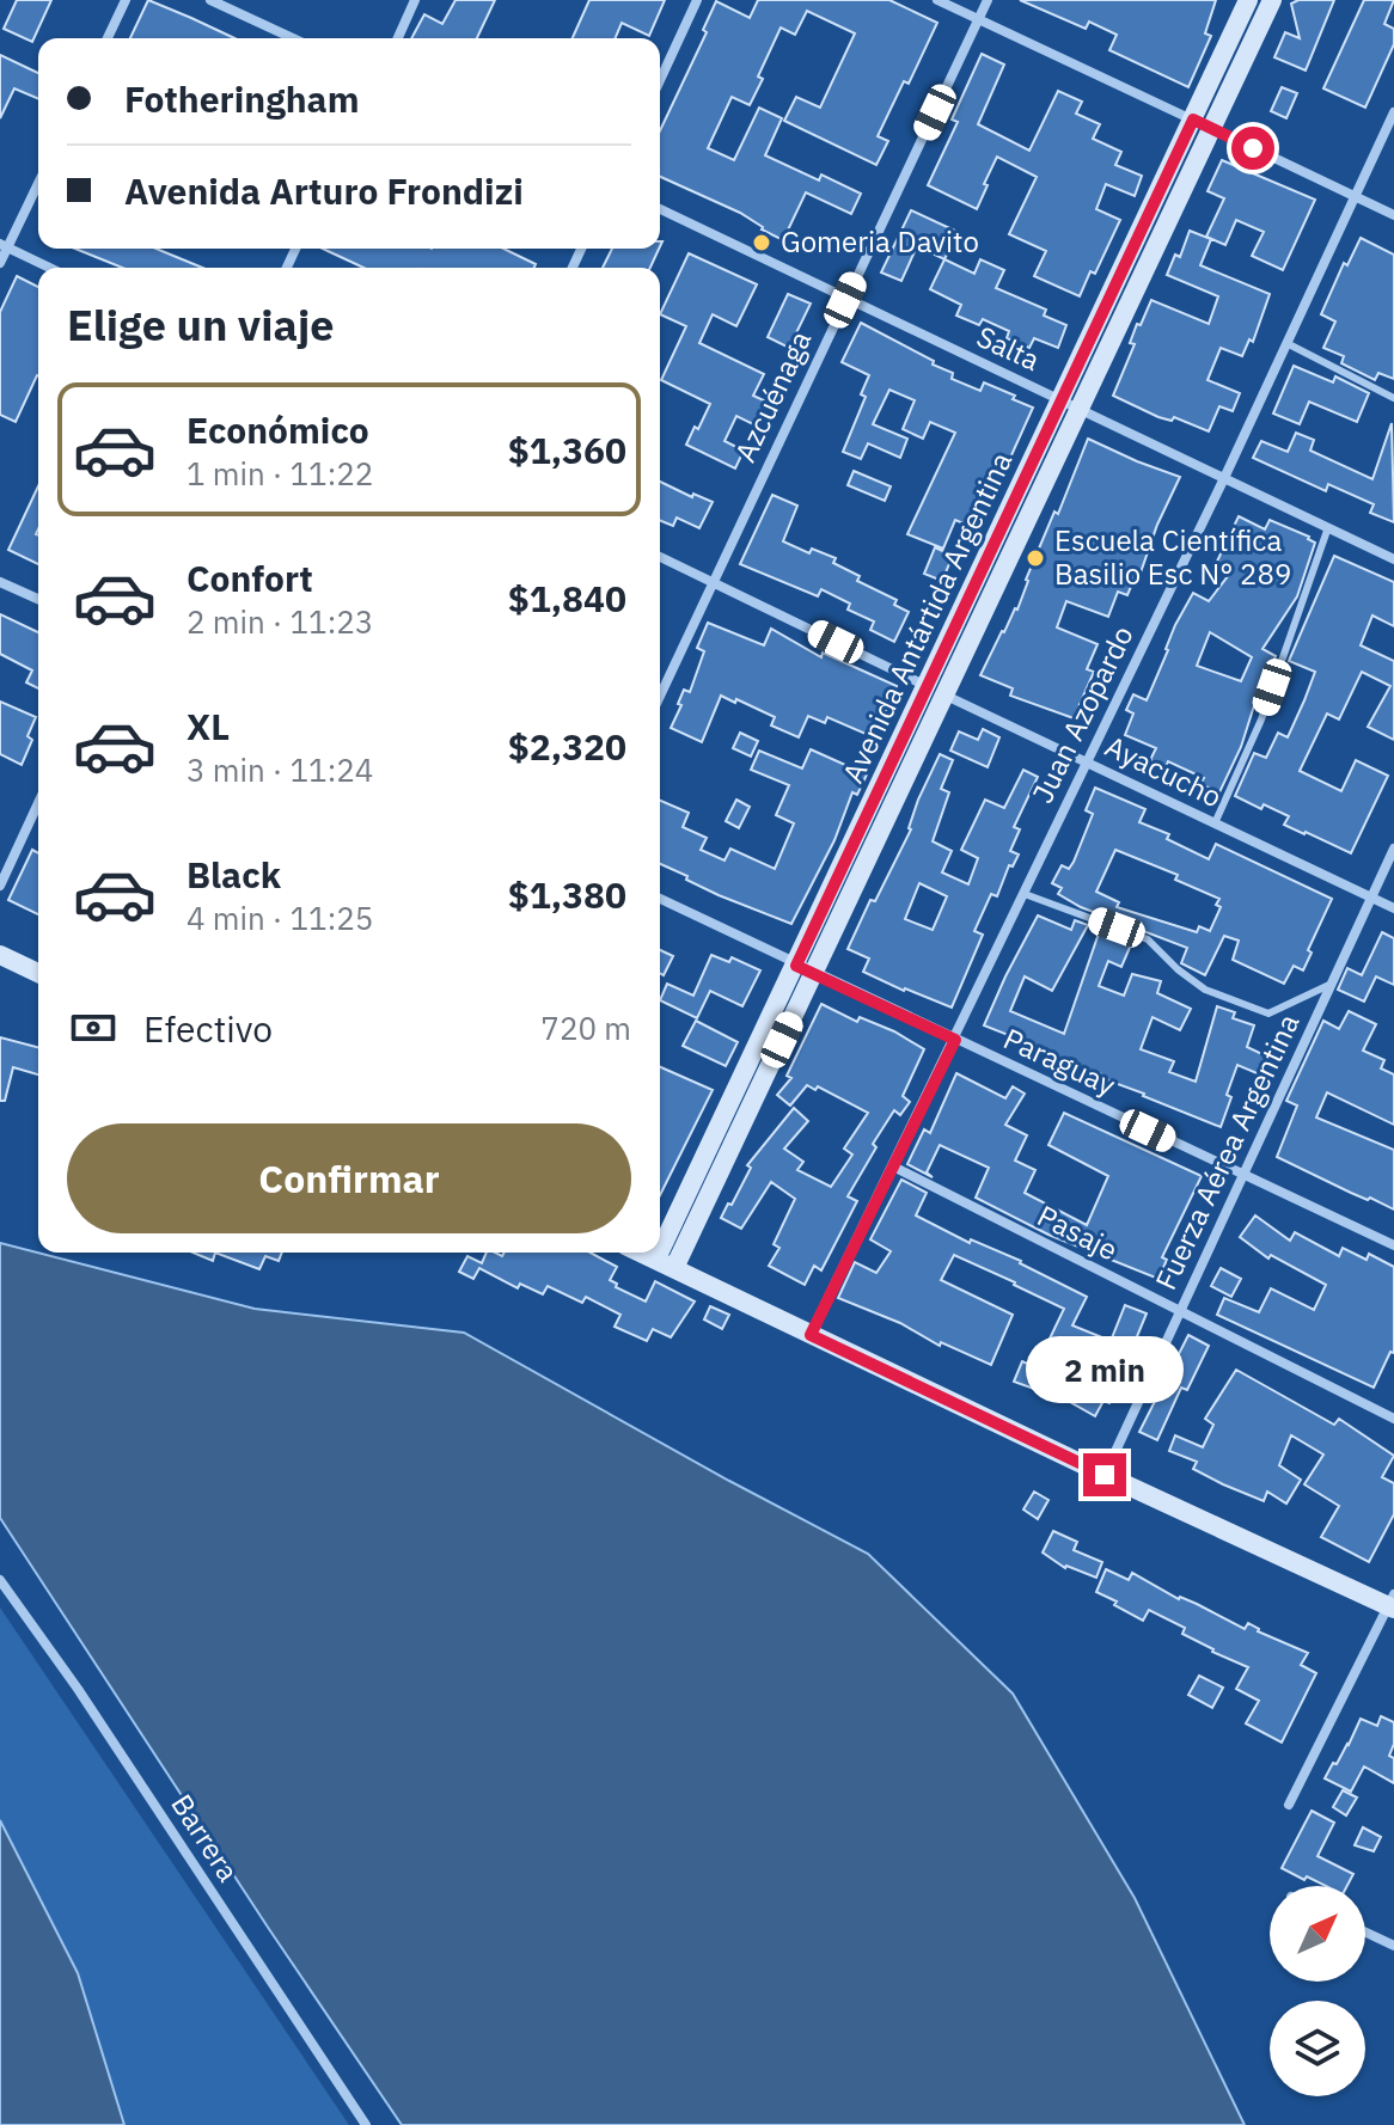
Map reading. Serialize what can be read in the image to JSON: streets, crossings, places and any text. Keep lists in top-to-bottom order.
{
  "streets": {
    "main road": ["Avenida Antártida Argentina"],
    "street": [
      "Salta",
      "Azcuénaga",
      "Juan Azopardo",
      "Ayacucho",
      "Paraguay",
      "Fuerza Aérea Argentina",
      "Pasaje",
      "Barrera"
    ]
  },
  "crossings": [
    ["Salta", "Azcuénaga"],
    ["Salta", "Avenida Antártida Argentina"],
    ["Salta", "Juan Azopardo"],
    ["Azcuénaga", "Ayacucho"],
    ["Avenida Antártida Argentina", "Ayacucho"],
    ["Avenida Antártida Argentina", "Paraguay"],
    ["Juan Azopardo", "Ayacucho"],
    ["Juan Azopardo", "Paraguay"],
    ["Juan Azopardo", "Pasaje"],
    ["Ayacucho", "Fuerza Aérea Argentina"],
    ["Paraguay", "Fuerza Aérea Argentina"],
    ["Fuerza Aérea Argentina", "Pasaje"]
  ],
  "places": ["Gomeria Davito", "Escuela Científica Basilio Esc N° 289"],
  "north": "top right",
  "page": {
    "banner": ["Fotheringham", "Avenida Arturo Frondizi"],
    "heading": "Elige un viaje",
    "list": [
      {
        "name": "Económico",
        "note": "1 min · 11:22",
        "value": "$1,360"
      },
      {
        "name": "Confort",
        "note": "2 min · 11:23",
        "value": "$1,840"
      },
      {
        "name": "XL",
        "note": "3 min · 11:24",
        "value": "$2,320"
      },
      {
        "name": "Black",
        "note": "4 min · 11:25",
        "value": "$1,380"
      }
    ],
    "pay": ["Efectivo", "720 m"],
    "buttons": "Confirmar",
    "bubble": "2 min"
  }
}
